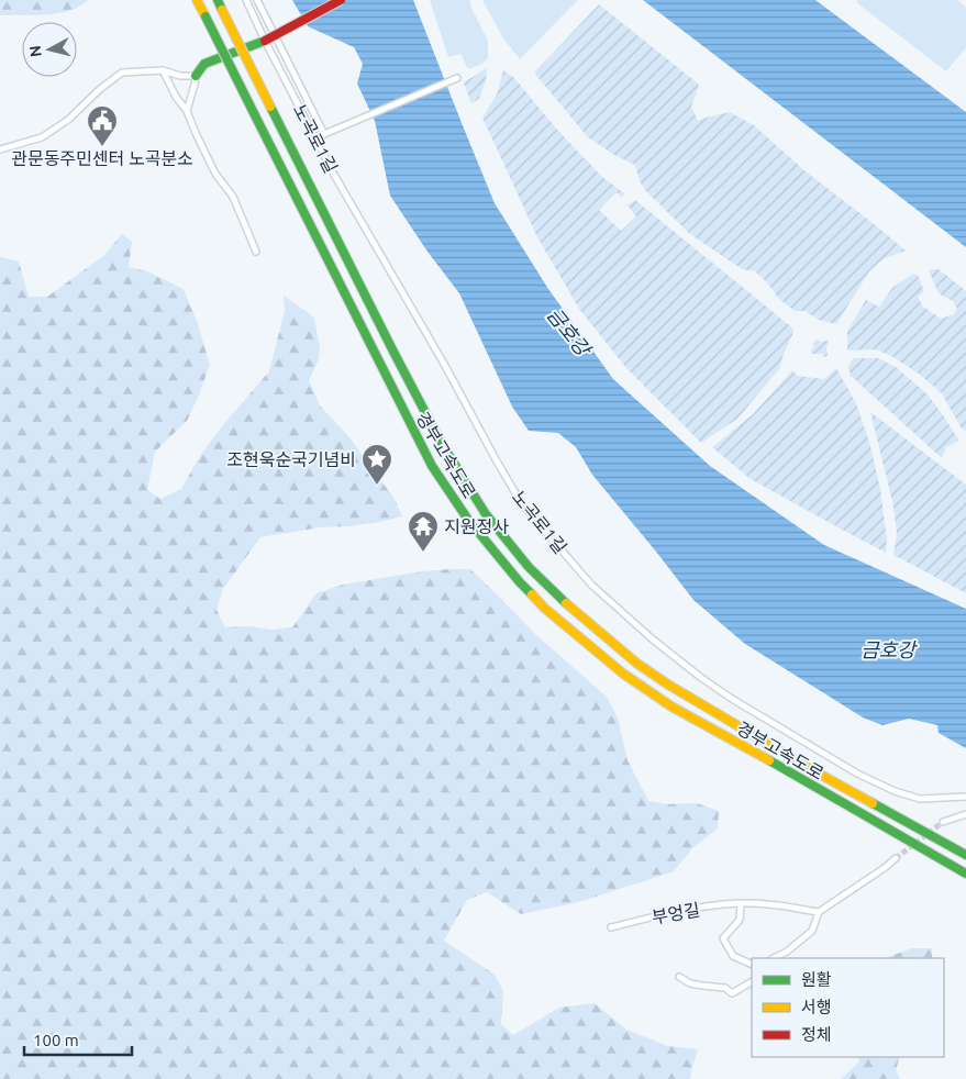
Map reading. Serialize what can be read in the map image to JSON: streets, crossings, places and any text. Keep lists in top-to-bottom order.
{
  "streets": {
    "main road": ["경부고속도로"],
    "street": ["노곡로1길", "부엉길"]
  },
  "water": ["금호강"],
  "places": {
    "public building": ["관문동주민센터 노곡분소"],
    "place": ["조현욱순국기념비"],
    "temple": ["지원정사"]
  },
  "legend": ["원활", "서행", "정체"],
  "scale_bar": "100 m",
  "north": "left"
}
